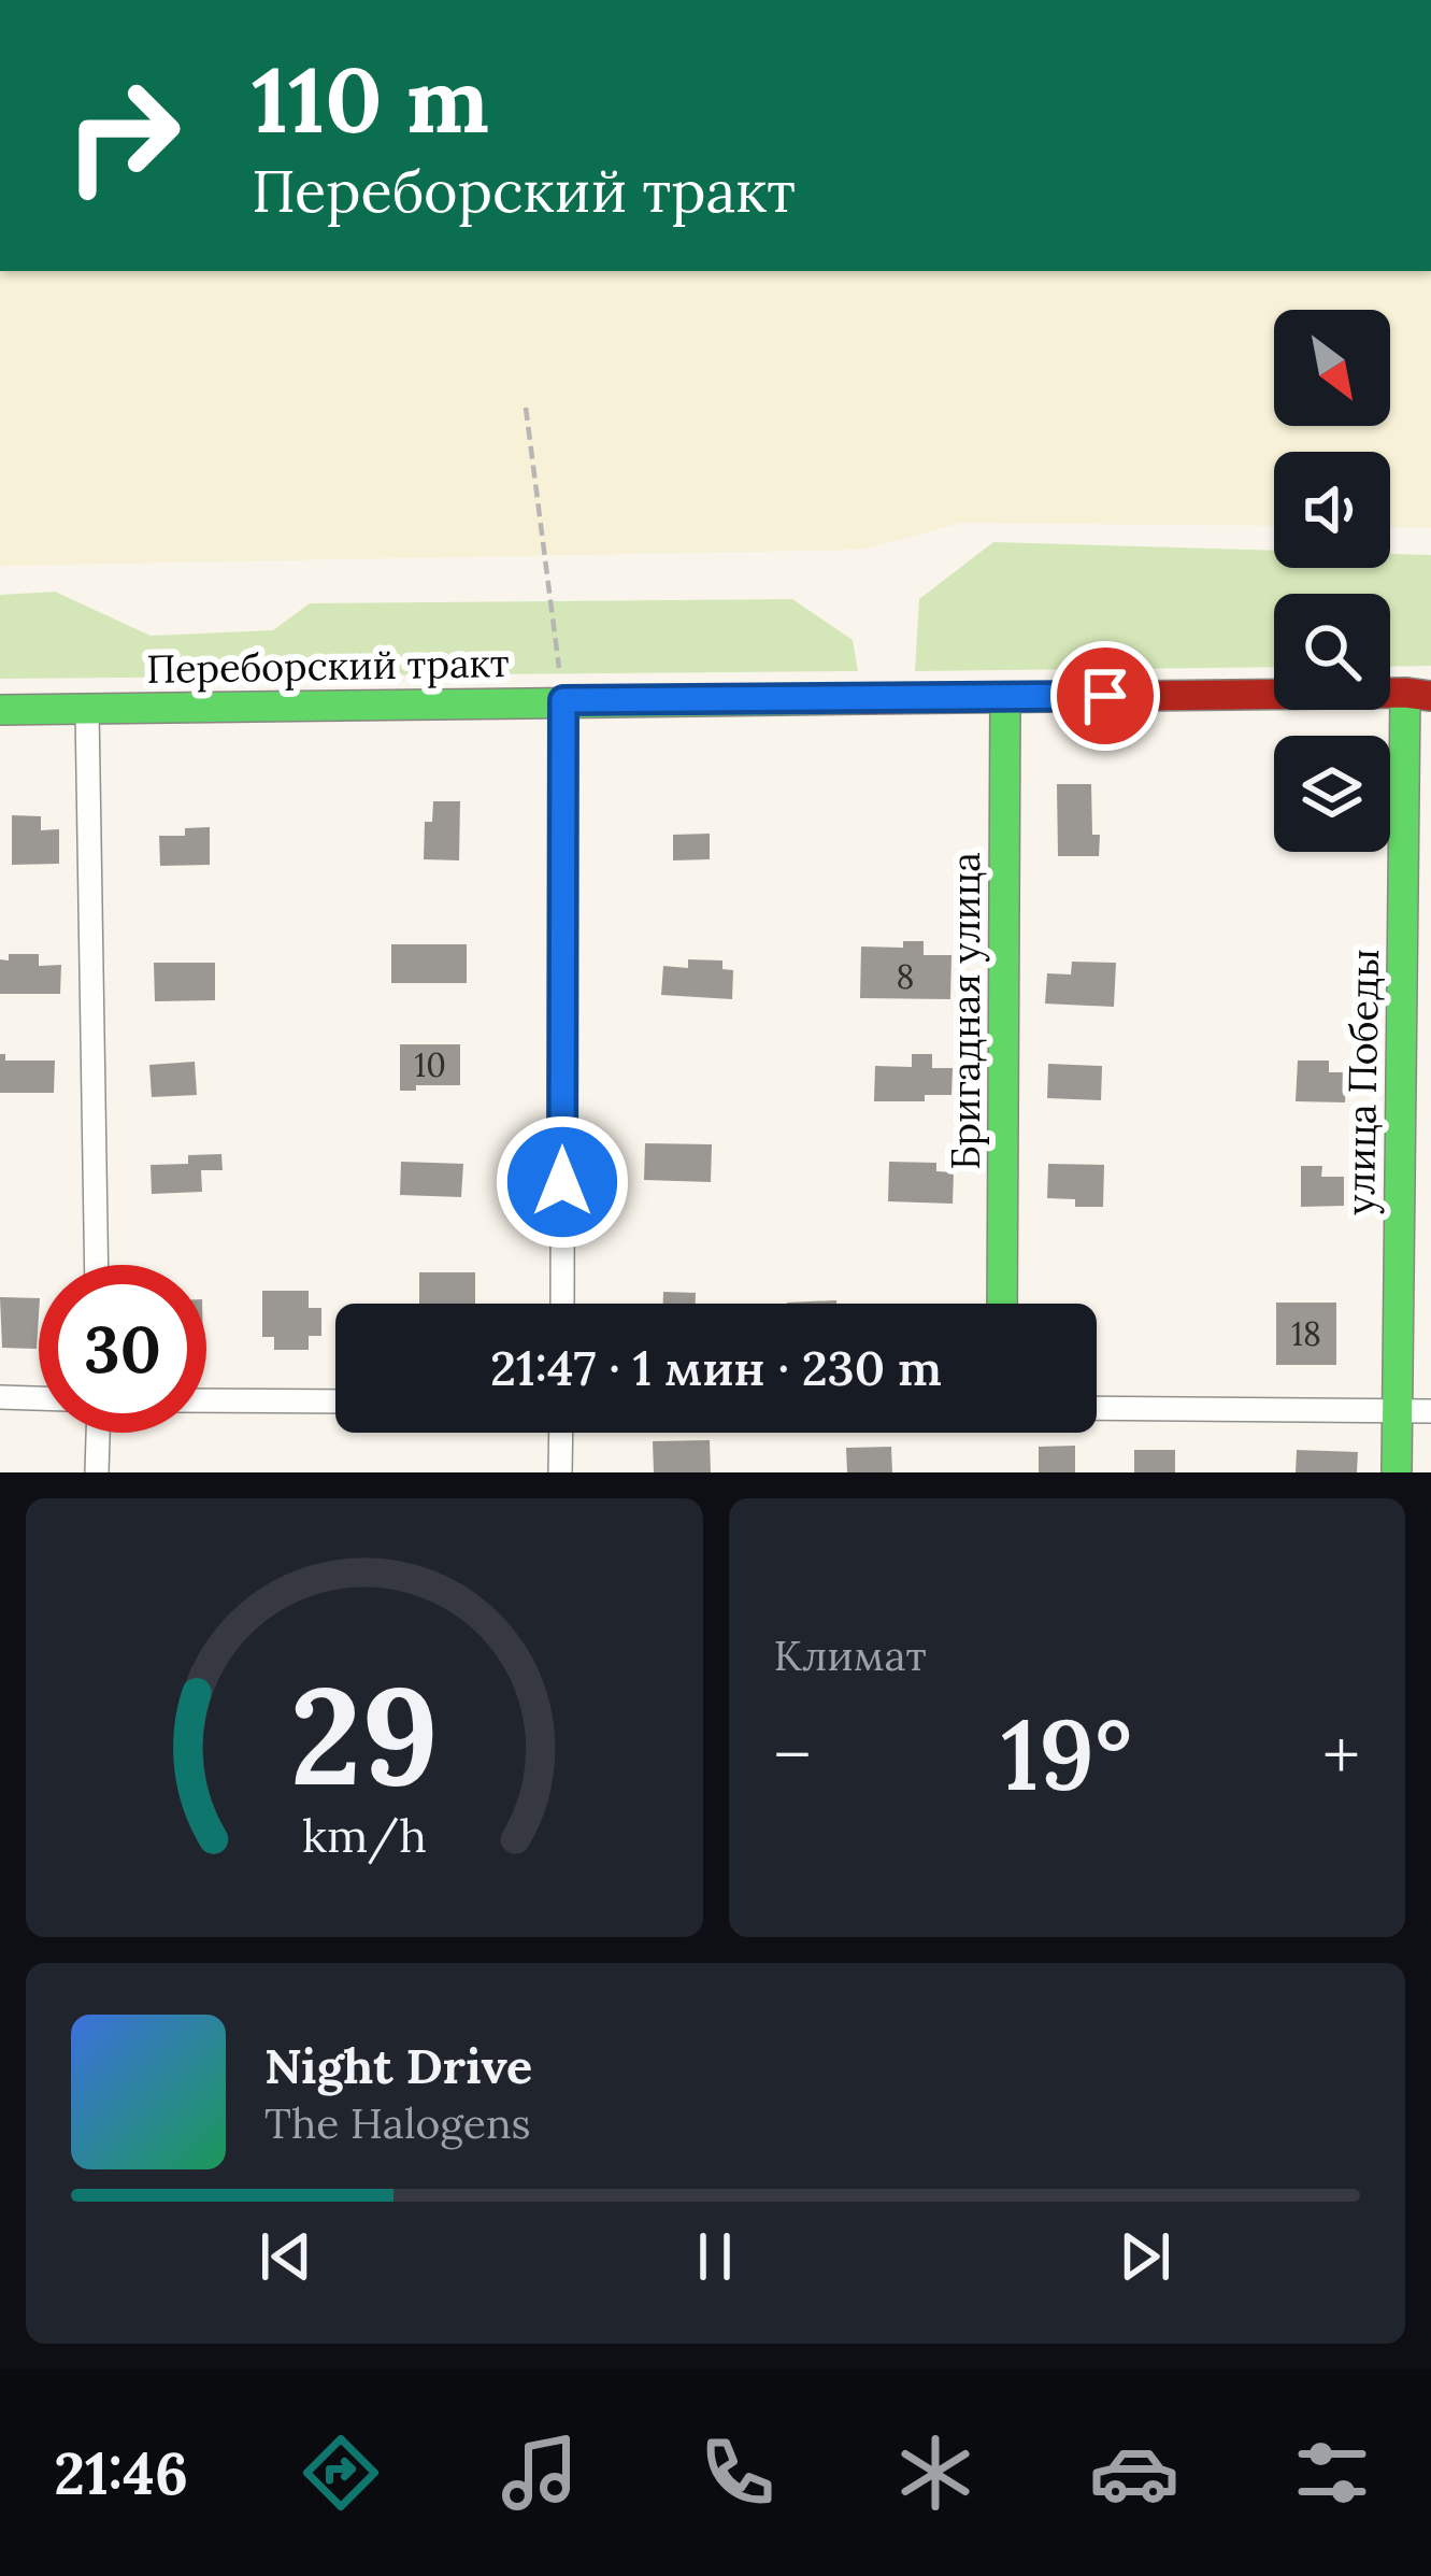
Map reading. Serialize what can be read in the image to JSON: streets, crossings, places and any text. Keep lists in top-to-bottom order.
{
  "streets": {
    "main road": ["Переборский тракт", "Бригадная улица", "улица Победы"]
  },
  "crossings": [
    ["Переборский тракт", "Бригадная улица"],
    ["Переборский тракт", "улица Победы"]
  ],
  "house_numbers": ["8", "10", "18"],
  "north": "bottom right",
  "page": {
    "turn": ["110 m", "Переборский тракт"],
    "limit": "30",
    "trip": "21:47 · 1 мин · 230 m",
    "tile": "Климат",
    "heat": ["−", "19°", "+"],
    "song": ["Night Drive", "The Halogens"],
    "tabs": "21:46",
    "gauge": ["29", "km/h"]
  }
}
